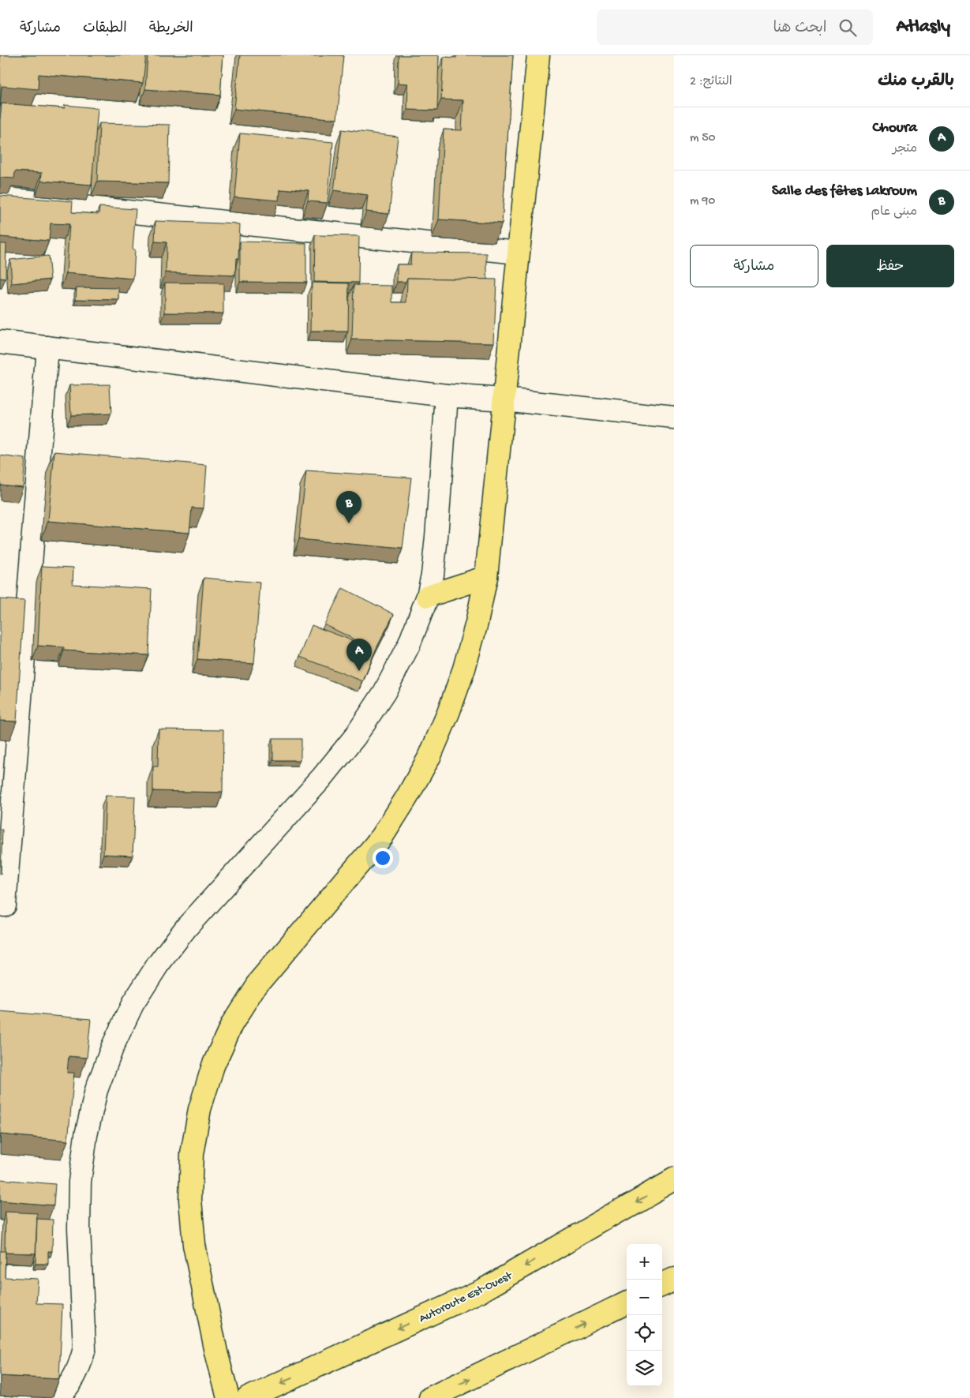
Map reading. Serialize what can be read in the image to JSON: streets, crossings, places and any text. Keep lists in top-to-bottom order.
{
  "streets": {
    "main road": ["Autoroute Est-Ouest"]
  },
  "page": {
    "header": "Atlasly",
    "search": "ابحث هنا",
    "nav": ["الخريطة", "الطبقات", "مشاركة"],
    "heading": ["بالقرب منك", "النتائج: 2"],
    "list": [
      {
        "mark": "A",
        "name": "Choura",
        "note": "متجر",
        "value": "50 m"
      },
      {
        "mark": "B",
        "name": "Salle des fêtes Lakroum",
        "note": "مبنى عام",
        "value": "90 m"
      }
    ],
    "buttons": ["حفظ", "مشاركة"],
    "pins": ["B", "A"],
    "map_buttons": ["+", "−"]
  }
}
